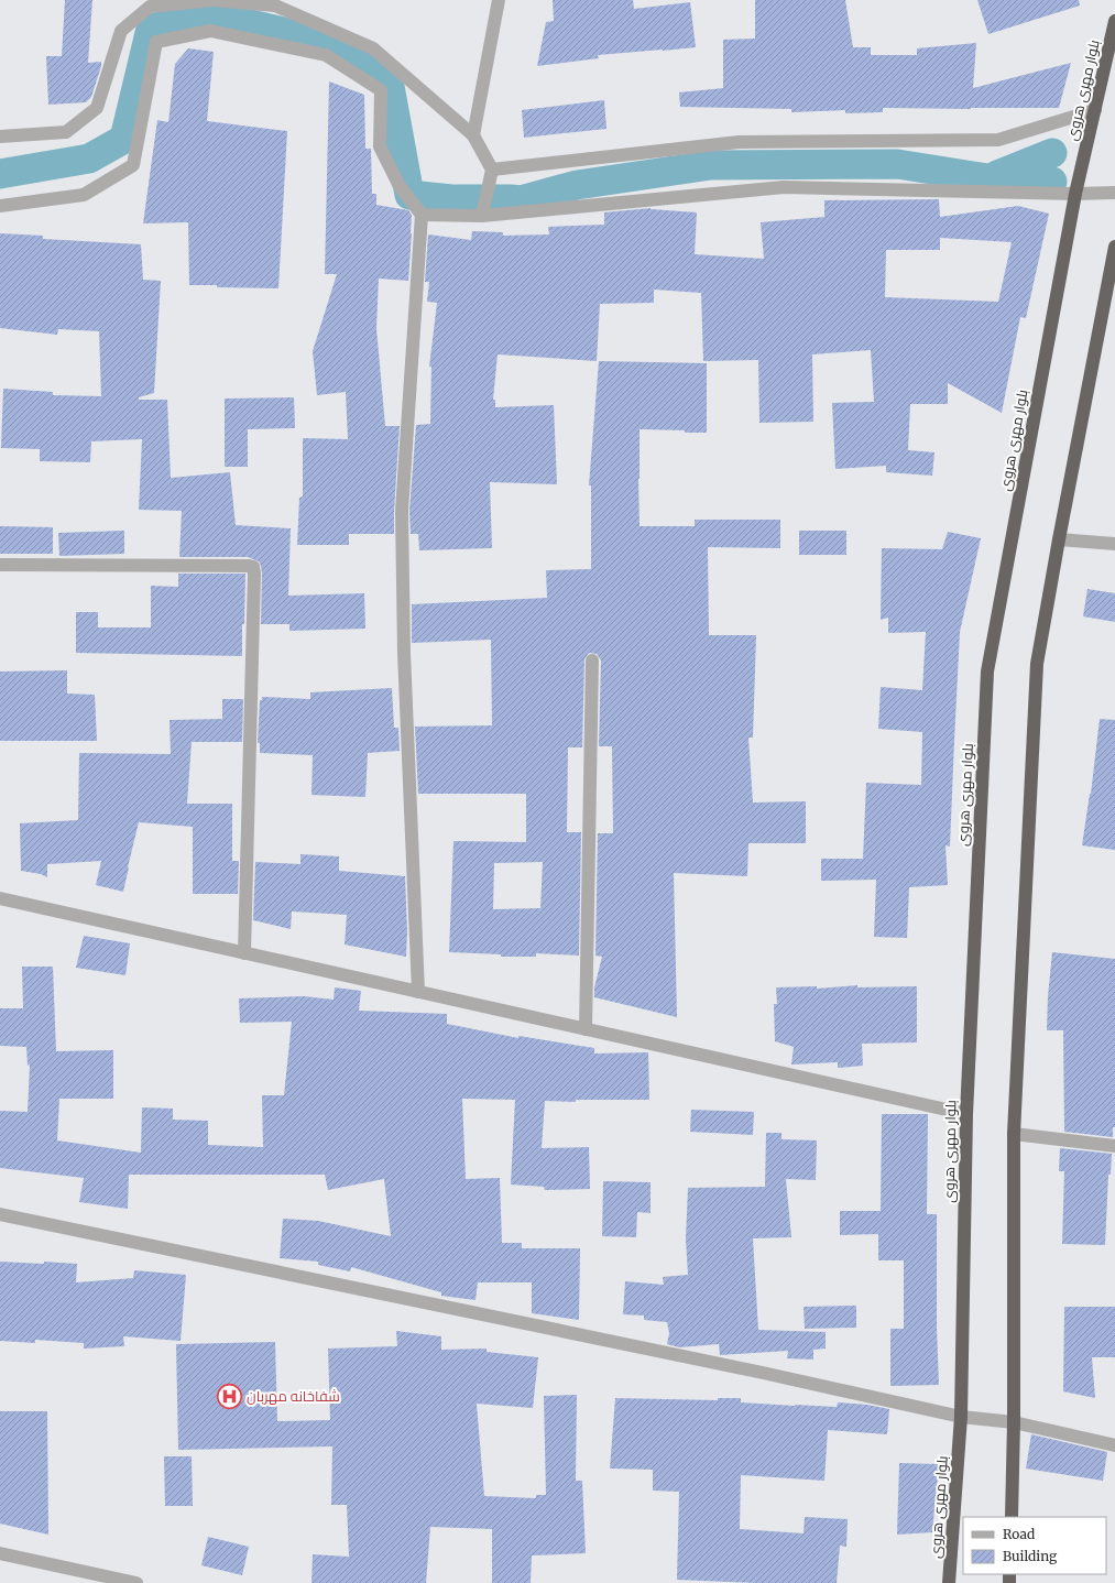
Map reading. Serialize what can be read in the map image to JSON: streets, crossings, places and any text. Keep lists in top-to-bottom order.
{
  "streets": {
    "highway": ["بلوار مهری هروی"]
  },
  "places": {
    "hospital": ["شفاخانه مهربان"]
  },
  "legend": ["Road", "Building"]
}
